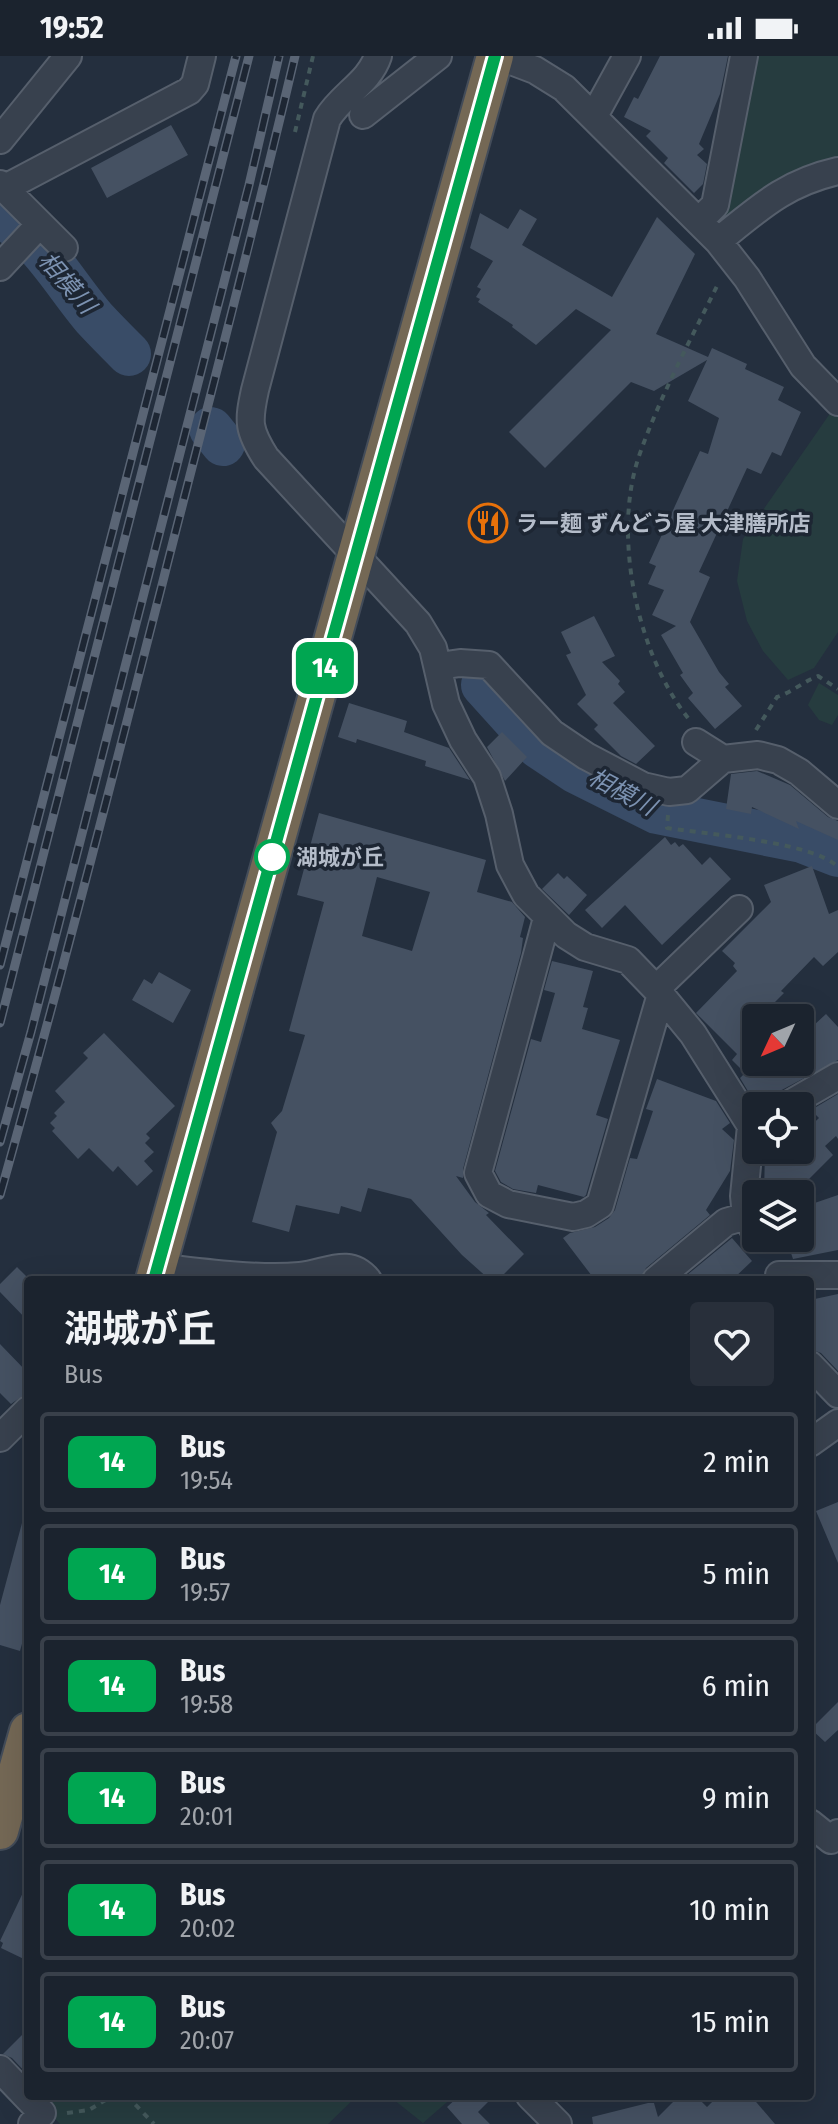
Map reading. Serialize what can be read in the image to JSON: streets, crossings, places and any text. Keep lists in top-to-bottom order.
{
  "water": ["相模川"],
  "places": {
    "restaurant": ["ラー麺 ずんどう屋 大津膳所店"],
    "other": ["湖城が丘"]
  },
  "lines": ["bus line 14"],
  "north": "bottom left",
  "page": {
    "status": "19:52",
    "on_map": "14",
    "heading": ["湖城が丘", "Bus"],
    "list": [
      {
        "mark": "14",
        "name": "Bus",
        "note": "19:54",
        "value": "2 min"
      },
      {
        "mark": "14",
        "name": "Bus",
        "note": "19:57",
        "value": "5 min"
      },
      {
        "mark": "14",
        "name": "Bus",
        "note": "19:58",
        "value": "6 min"
      },
      {
        "mark": "14",
        "name": "Bus",
        "note": "20:01",
        "value": "9 min"
      },
      {
        "mark": "14",
        "name": "Bus",
        "note": "20:02",
        "value": "10 min"
      },
      {
        "mark": "14",
        "name": "Bus",
        "note": "20:07",
        "value": "15 min"
      }
    ]
  }
}
